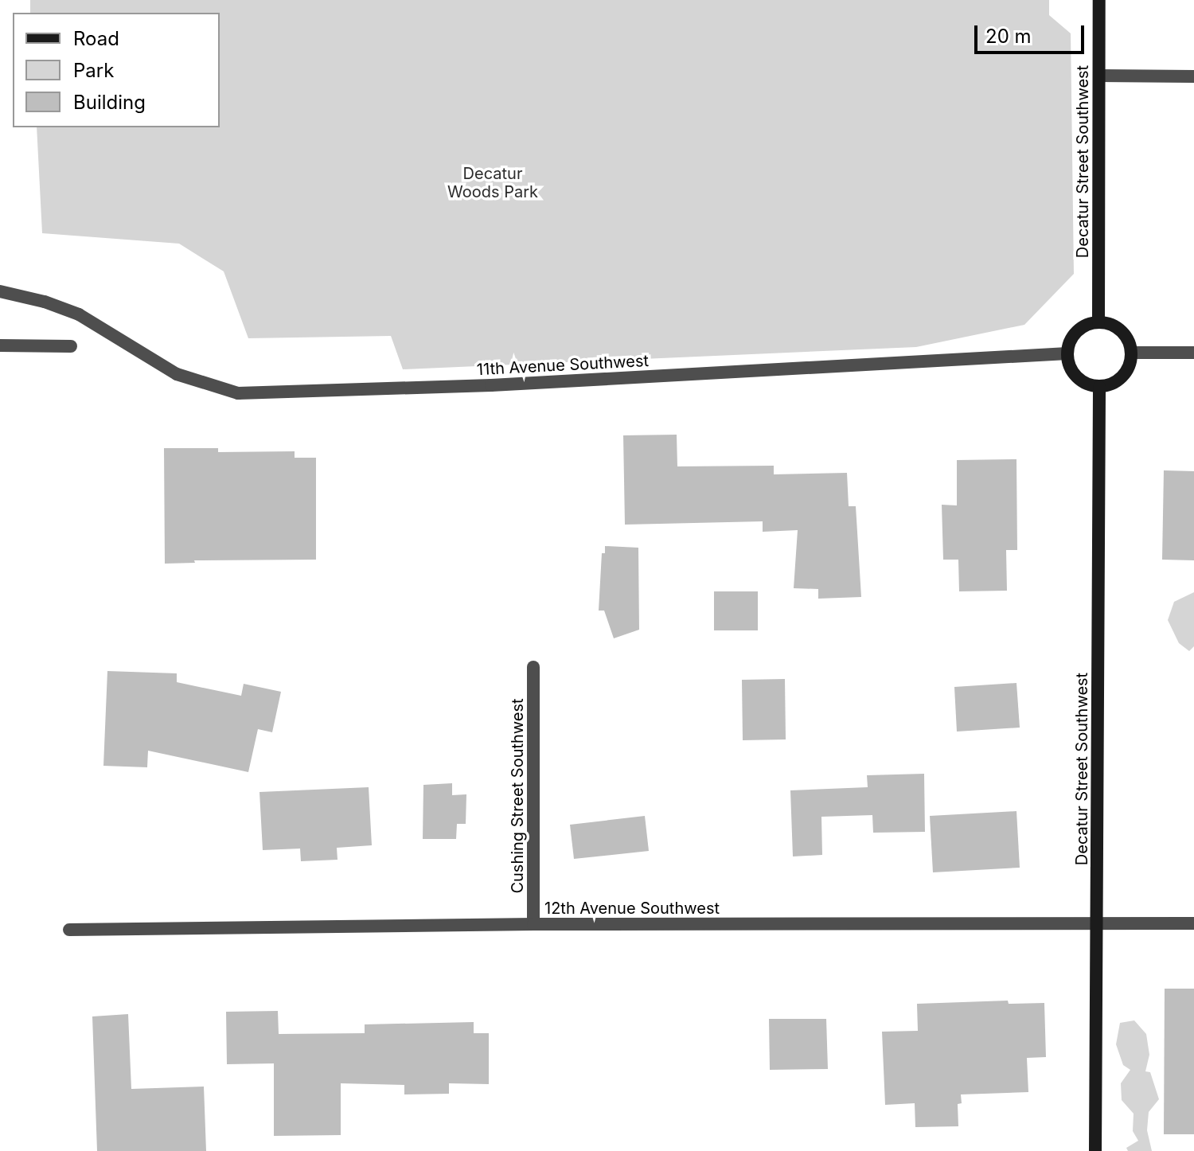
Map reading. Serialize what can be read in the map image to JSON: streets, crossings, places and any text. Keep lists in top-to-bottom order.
{
  "streets": {
    "street": [
      "Decatur Street Southwest",
      "11th Avenue Southwest",
      "Cushing Street Southwest",
      "12th Avenue Southwest"
    ]
  },
  "crossings": [
    ["Decatur Street Southwest", "11th Avenue Southwest"],
    ["Decatur Street Southwest", "12th Avenue Southwest"],
    ["Cushing Street Southwest", "12th Avenue Southwest"]
  ],
  "parks": ["Decatur Woods Park"],
  "legend": ["Road", "Park", "Building"],
  "scale_bar": "20 m"
}
